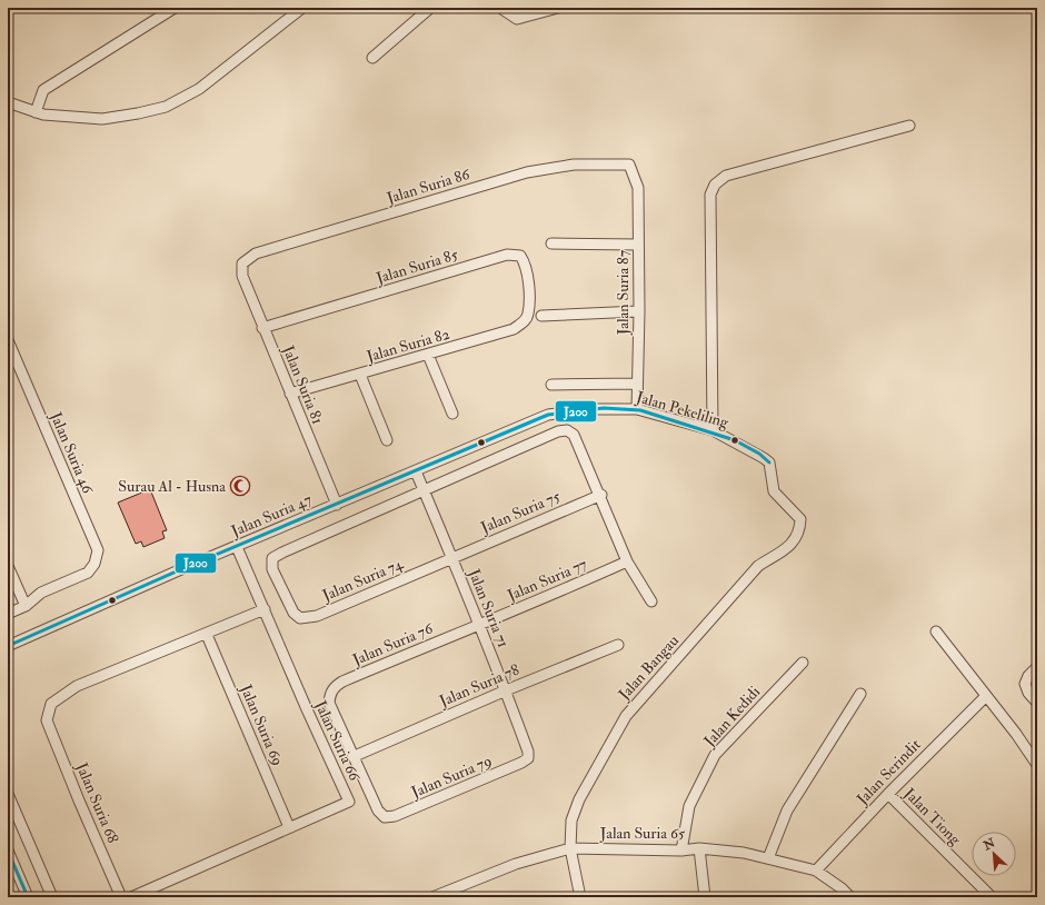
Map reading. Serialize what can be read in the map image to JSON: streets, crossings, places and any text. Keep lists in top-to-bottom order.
{
  "streets": {
    "street": [
      "Jalan Suria 86",
      "Jalan Suria 85",
      "Jalan Suria 87",
      "Jalan Suria 82",
      "Jalan Suria 81",
      "Jalan Pekeliling",
      "Jalan Suria 46",
      "Jalan Suria 75",
      "Jalan Suria 47",
      "Jalan Suria 74",
      "Jalan Suria 77",
      "Jalan Suria 71",
      "Jalan Suria 76",
      "Jalan Bangau",
      "Jalan Suria 78",
      "Jalan Kedidi",
      "Jalan Suria 69",
      "Jalan Suria 66",
      "Jalan Serindit",
      "Jalan Suria 79",
      "Jalan Suria 68",
      "Jalan Tiong",
      "Jalan Suria 65"
    ]
  },
  "crossings": [
    ["Jalan Suria 86", "Jalan Suria 87"],
    ["Jalan Suria 86", "Jalan Suria 81"],
    ["Jalan Suria 85", "Jalan Suria 82"],
    ["Jalan Suria 85", "Jalan Suria 81"],
    ["Jalan Suria 87", "Jalan Pekeliling"],
    ["Jalan Suria 82", "Jalan Suria 81"],
    ["Jalan Suria 81", "Jalan Suria 47"],
    ["Jalan Pekeliling", "Jalan Suria 47"],
    ["Jalan Pekeliling", "Jalan Bangau"],
    ["Jalan Suria 75", "Jalan Suria 74"],
    ["Jalan Suria 75", "Jalan Suria 71"],
    ["Jalan Suria 47", "Jalan Suria 71"],
    ["Jalan Suria 47", "Jalan Suria 66"],
    ["Jalan Suria 74", "Jalan Suria 71"],
    ["Jalan Suria 77", "Jalan Suria 71"],
    ["Jalan Suria 77", "Jalan Suria 76"],
    ["Jalan Suria 71", "Jalan Suria 76"],
    ["Jalan Suria 71", "Jalan Suria 78"],
    ["Jalan Suria 71", "Jalan Suria 79"],
    ["Jalan Suria 76", "Jalan Suria 78"],
    ["Jalan Suria 76", "Jalan Suria 79"],
    ["Jalan Bangau", "Jalan Suria 65"],
    ["Jalan Suria 78", "Jalan Suria 79"],
    ["Jalan Kedidi", "Jalan Suria 65"],
    ["Jalan Suria 69", "Jalan Suria 66"],
    ["Jalan Suria 69", "Jalan Suria 68"],
    ["Jalan Serindit", "Jalan Tiong"],
    ["Jalan Serindit", "Jalan Suria 65"]
  ],
  "places": {
    "mosque": ["Surau Al - Husna"]
  },
  "lines": ["transit line J200"],
  "north": "top left"
}
